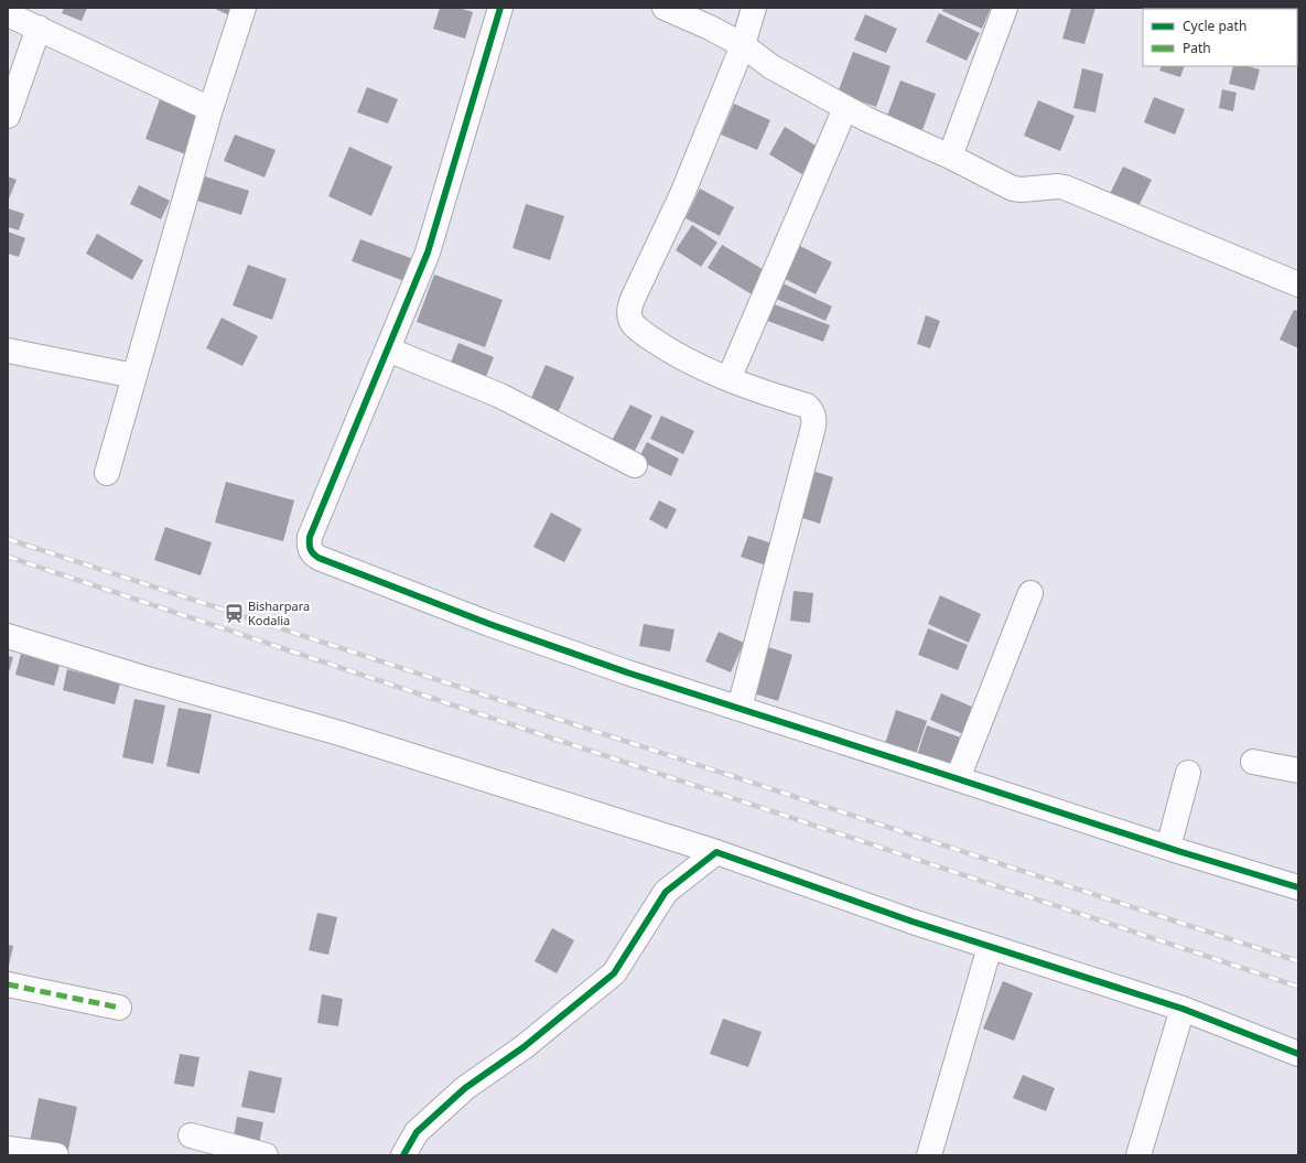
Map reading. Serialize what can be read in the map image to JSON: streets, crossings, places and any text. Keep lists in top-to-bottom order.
{
  "places": {
    "station": ["Bisharpara Kodalia"]
  },
  "legend": ["Cycle path", "Path"]
}
